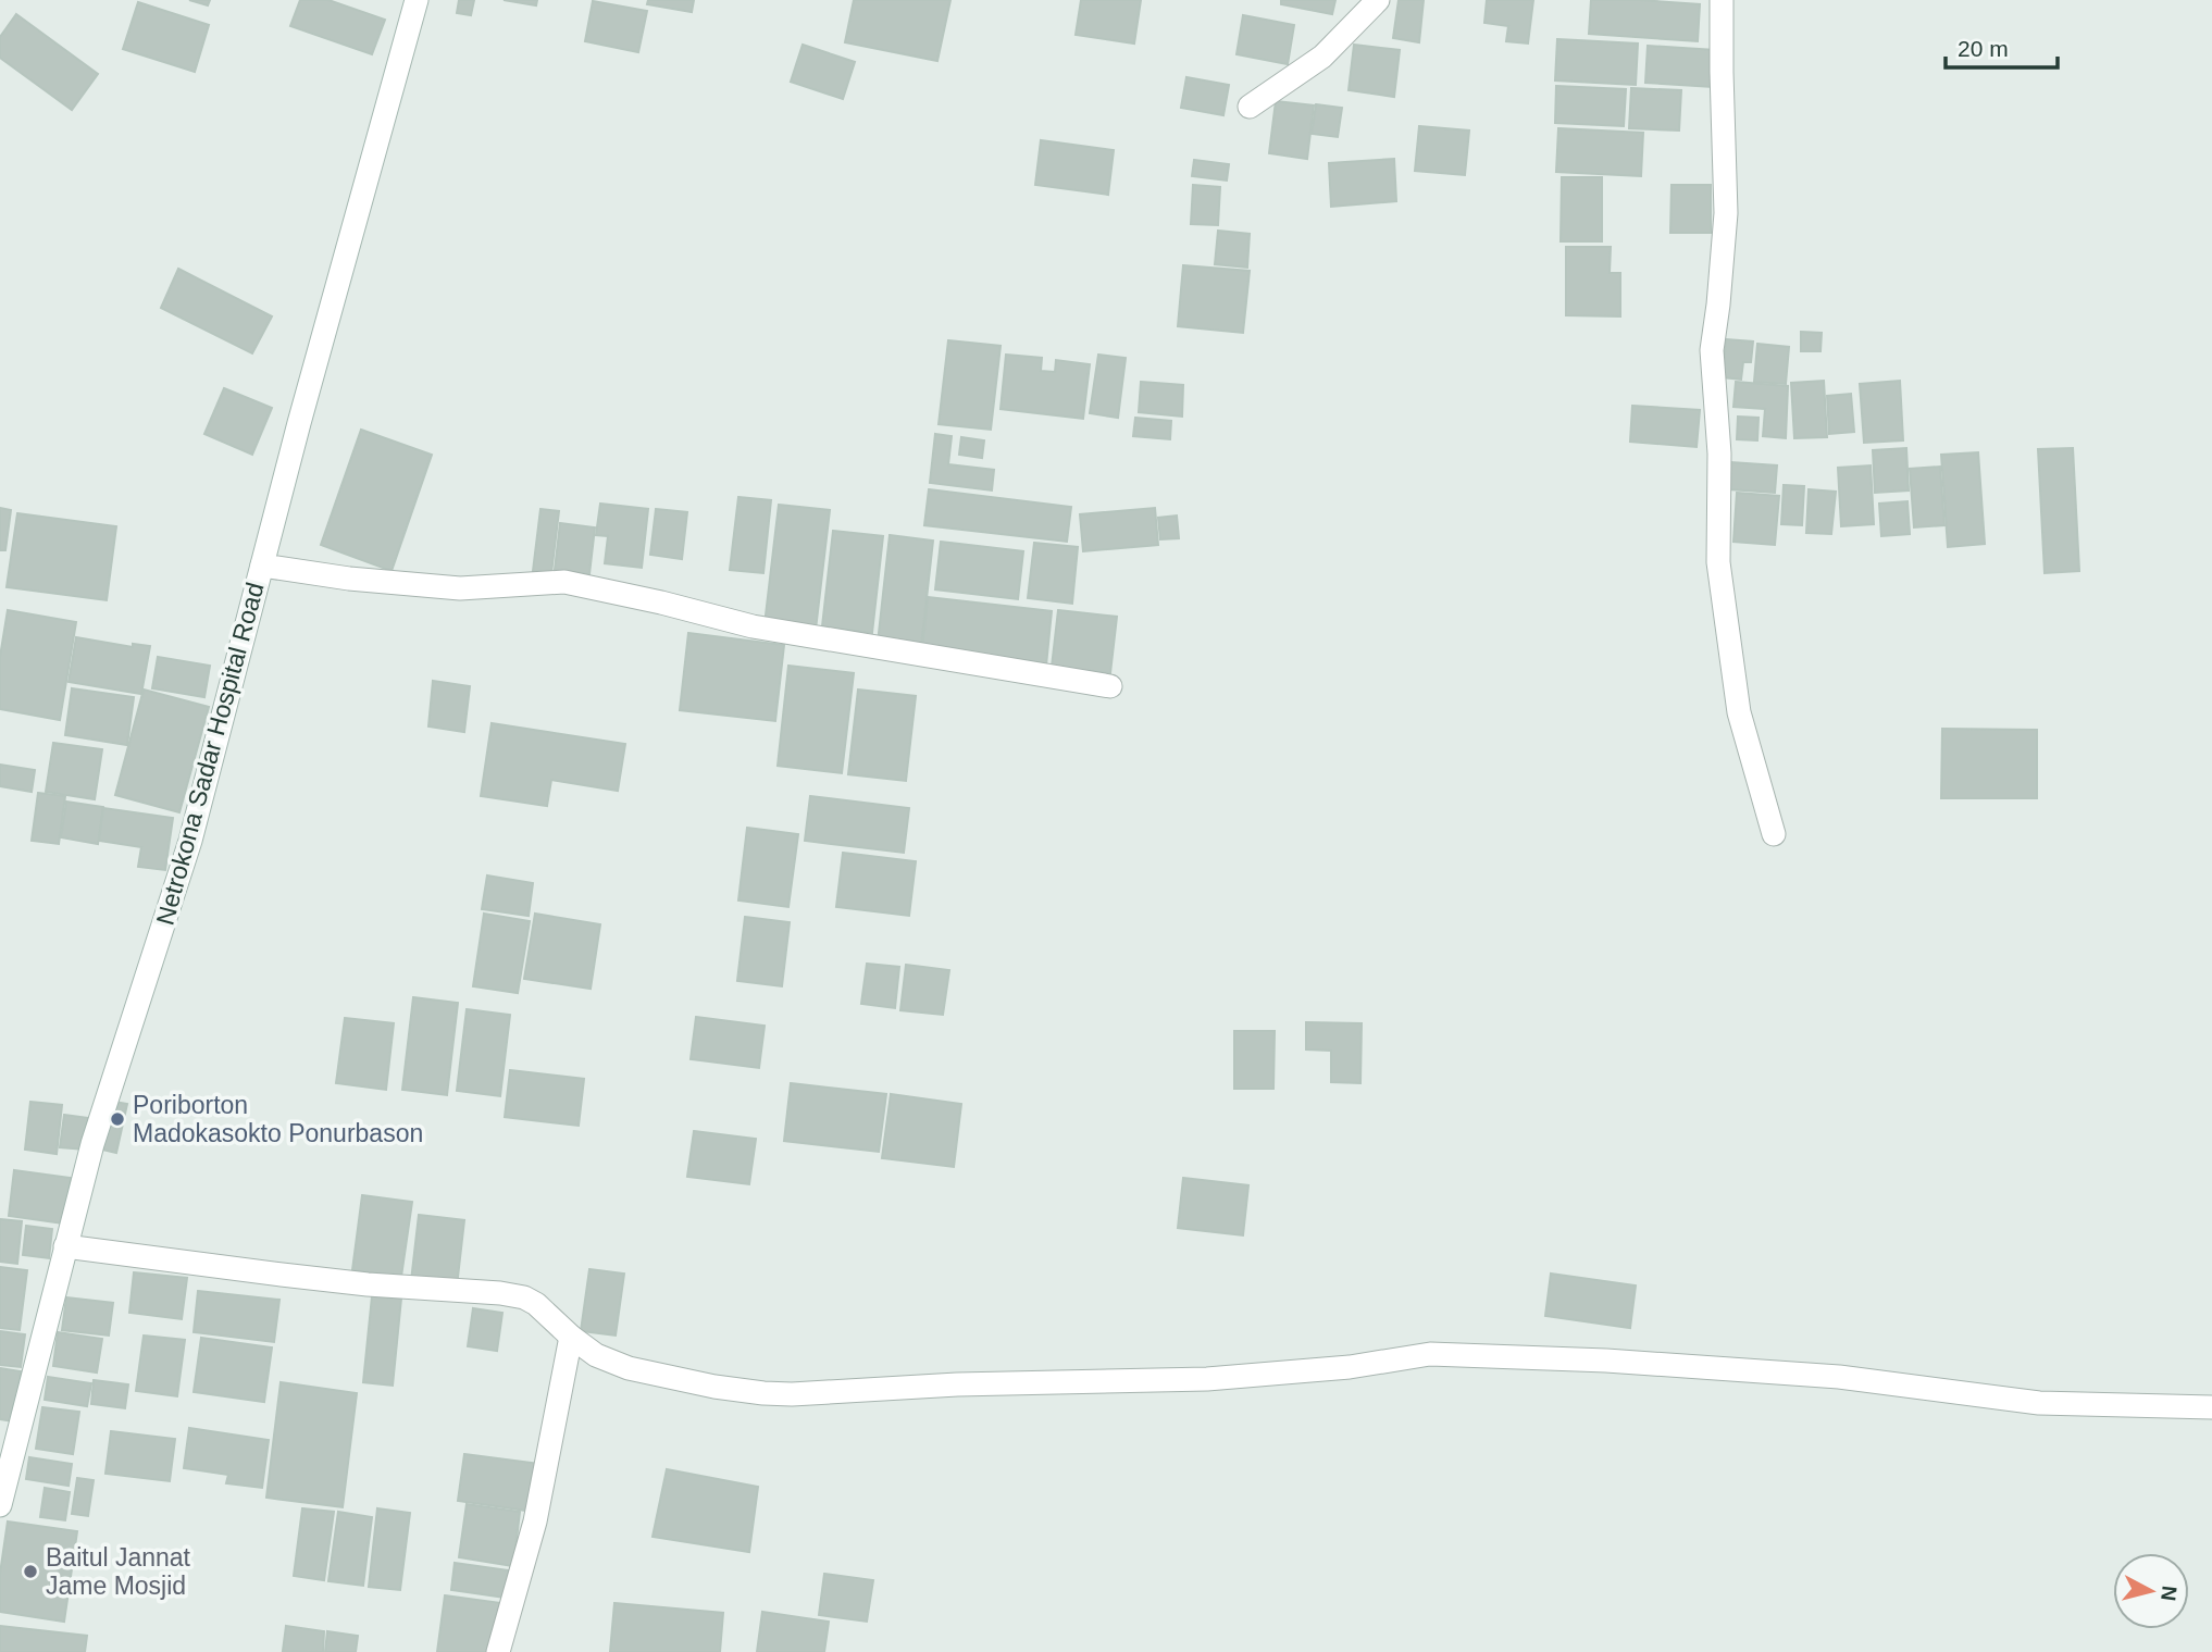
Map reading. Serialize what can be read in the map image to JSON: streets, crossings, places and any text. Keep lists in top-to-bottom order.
{
  "streets": {
    "street": ["Netrokona Sadar Hospital Road"]
  },
  "places": ["Poriborton Madokasokto Ponurbason", "Baitul Jannat Jame Mosjid"],
  "scale_bar": "20 m",
  "north": "right"
}
